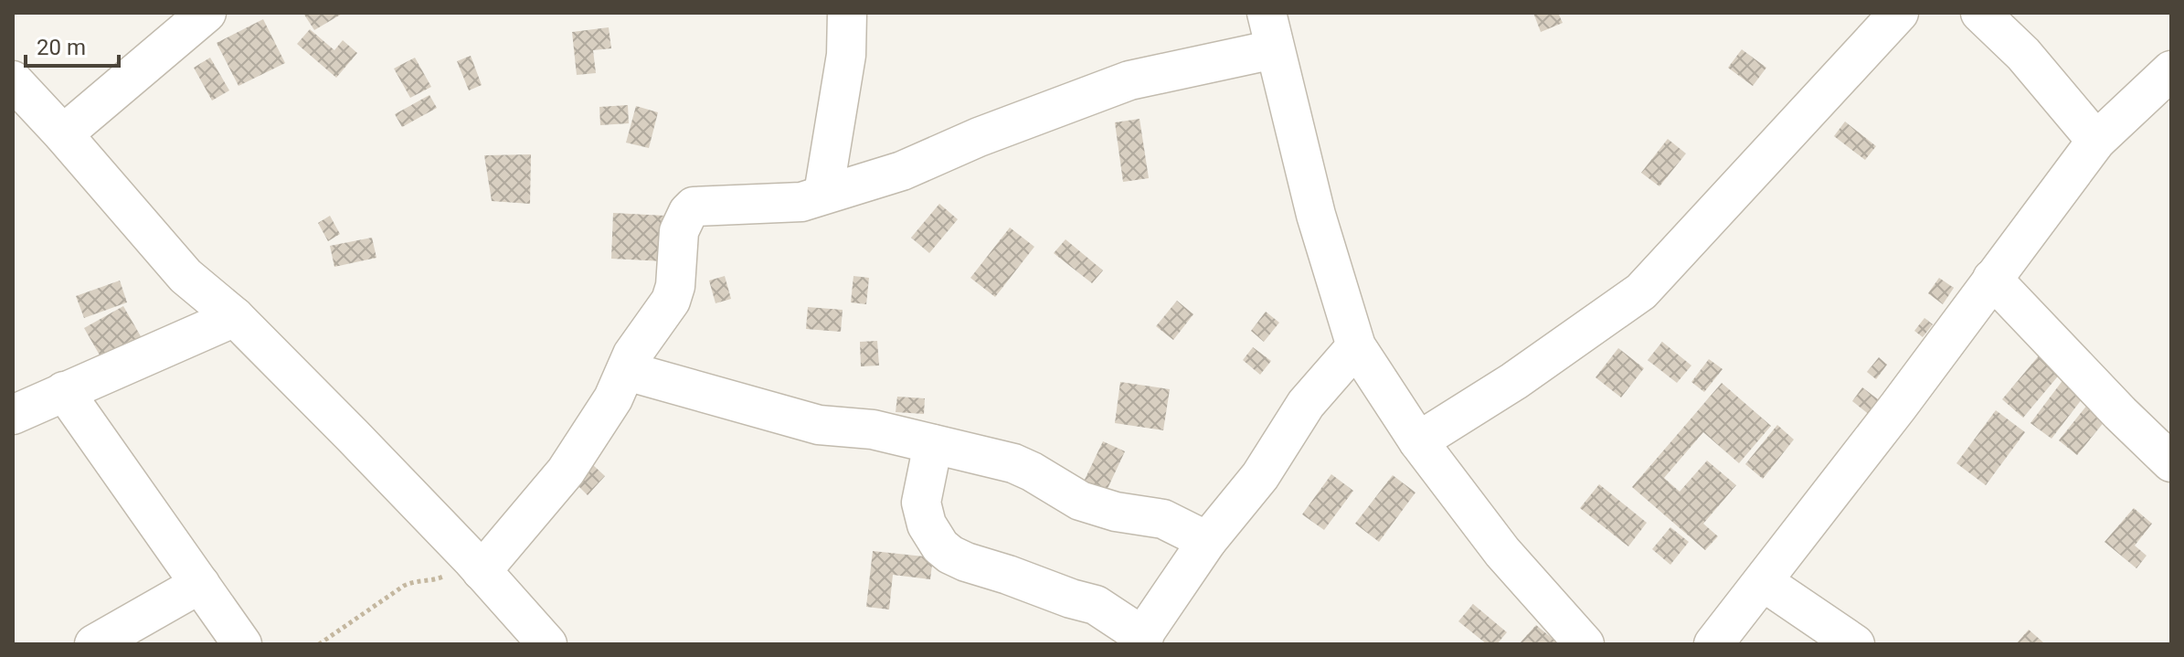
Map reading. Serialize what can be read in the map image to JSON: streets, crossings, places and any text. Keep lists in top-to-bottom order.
{
  "scale_bar": "20 m"
}
